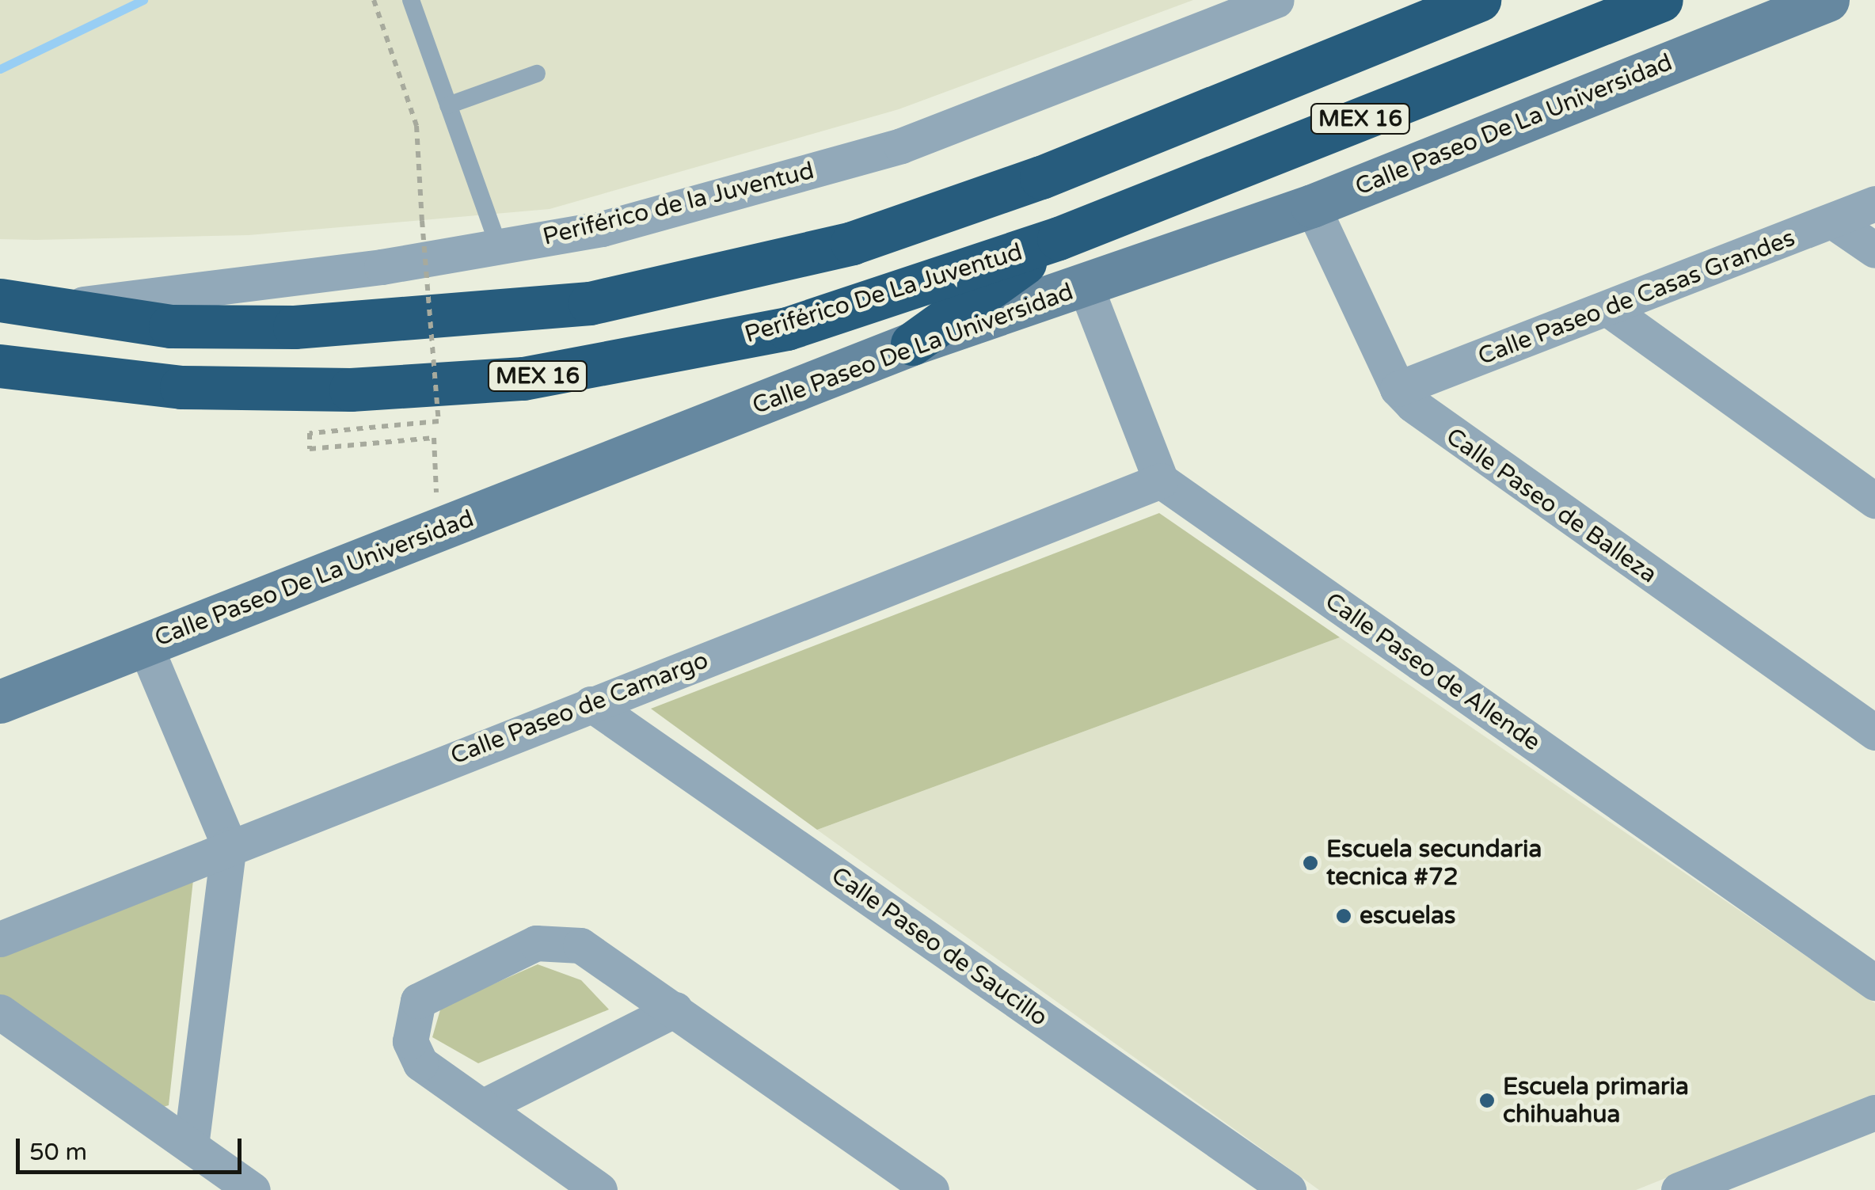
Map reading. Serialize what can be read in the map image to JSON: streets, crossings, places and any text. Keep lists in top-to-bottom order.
{
  "streets": {
    "highway": ["MEX 16", "Periférico De La Juventud"],
    "street": [
      "Calle Paseo De La Universidad",
      "Periférico de la Juventud",
      "Calle Paseo de Casas Grandes",
      "Calle Paseo de Balleza",
      "Calle Paseo de Allende",
      "Calle Paseo de Camargo",
      "Calle Paseo de Saucillo"
    ]
  },
  "crossings": [
    ["MEX 16", "Periférico de la Juventud"],
    ["MEX 16", "Periférico De La Juventud"],
    ["Calle Paseo De La Universidad", "Calle Paseo de Balleza"],
    ["Calle Paseo de Casas Grandes", "Calle Paseo de Balleza"],
    ["Calle Paseo de Allende", "Calle Paseo de Camargo"],
    ["Calle Paseo de Camargo", "Calle Paseo de Saucillo"]
  ],
  "places": ["Escuela secundaria tecnica #72", "escuelas", "Escuela primaria chihuahua"],
  "scale_bar": "50 m"
}
